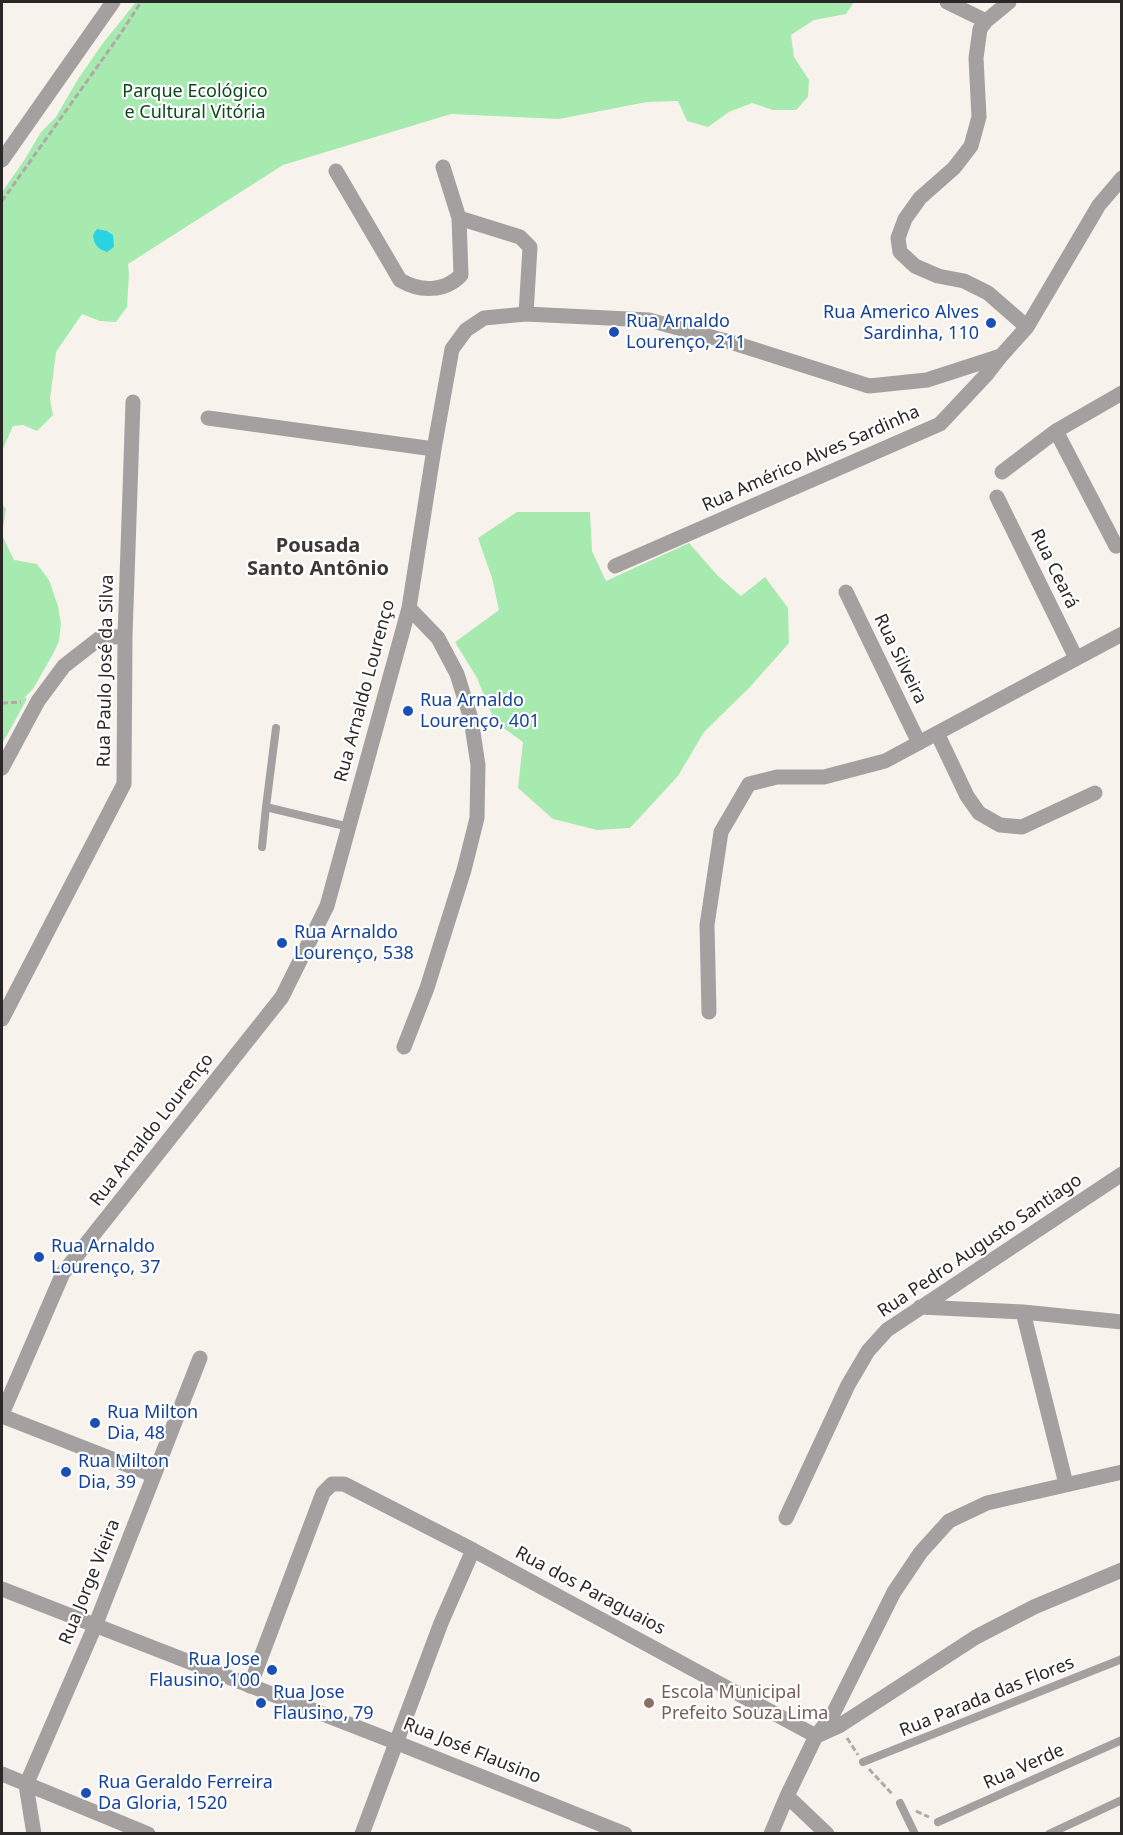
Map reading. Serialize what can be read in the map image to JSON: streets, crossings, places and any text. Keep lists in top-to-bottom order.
{
  "streets": {
    "street": [
      "Rua Américo Alves Sardinha",
      "Rua Ceará",
      "Rua Silveira",
      "Rua Paulo José da Silva",
      "Rua Arnaldo Lourenço",
      "Rua Pedro Augusto Santiago",
      "Rua Jorge Vieira",
      "Rua dos Paraguaios",
      "Rua José Flausino"
    ],
    "lane": ["Rua Parada das Flores", "Rua Verde"]
  },
  "crossings": [
    ["Rua Américo Alves Sardinha", "Rua Arnaldo Lourenço"],
    ["Rua Jorge Vieira", "Rua José Flausino"],
    ["Rua dos Paraguaios", "Rua José Flausino"]
  ],
  "districts": ["Pousada Santo Antônio"],
  "parks": ["Parque Ecológico e Cultural Vitória"],
  "places": [
    "Rua Americo Alves Sardinha, 110",
    "Rua Arnaldo Lourenço, 211",
    "Rua Arnaldo Lourenço, 401",
    "Rua Arnaldo Lourenço, 538",
    "Rua Arnaldo Lourenço, 37",
    "Rua Milton Dia, 48",
    "Rua Milton Dia, 39",
    "Rua Jose Flausino, 100",
    "Rua Jose Flausino, 79",
    "Escola Municipal Prefeito Souza Lima",
    "Rua Geraldo Ferreira Da Gloria, 1520"
  ]
}
